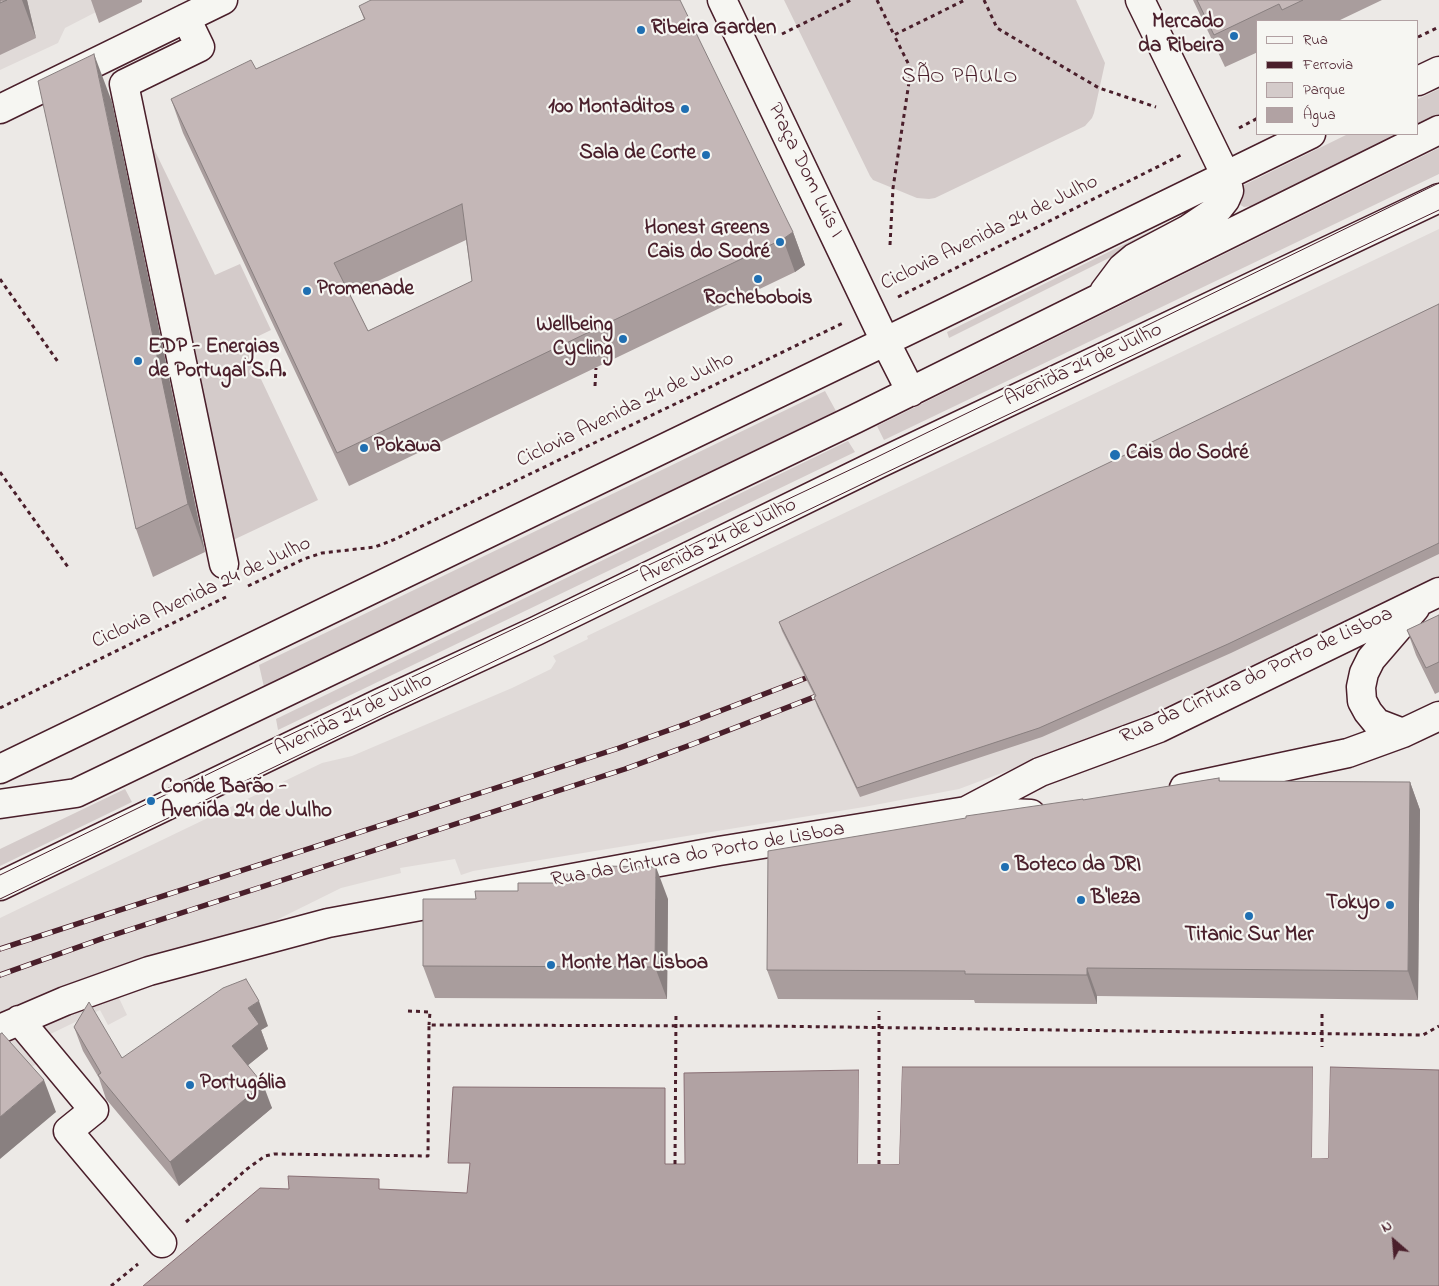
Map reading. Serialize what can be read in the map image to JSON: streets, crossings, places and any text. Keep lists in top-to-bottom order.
{
  "streets": {
    "street": ["Praça Dom Luís I", "Avenida 24 de Julho", "Rua da Cintura do Porto de Lisboa"],
    "path": ["Ciclovia Avenida 24 de Julho"]
  },
  "crossings": [
    ["Praça Dom Luís I", "Ciclovia Avenida 24 de Julho"]
  ],
  "districts": ["SÃO PAULO"],
  "places": [
    "Ribeira Garden",
    "Mercado da Ribeira",
    "100 Montaditos",
    "Sala de Corte",
    "Honest Greens Cais do Sodré",
    "Rochebobois",
    "Promenade",
    "Wellbeing Cycling",
    "EDP - Energias de Portugal S.A.",
    "Pokawa",
    "Cais do Sodré",
    "Conde Barão - Avenida 24 de Julho",
    "Boteco da DRI",
    "B'leza",
    "Tokyo",
    "Titanic Sur Mer",
    "Monte Mar Lisboa",
    "Portugália"
  ],
  "legend": [
    "Rua",
    "Ferrovia",
    "Parque",
    "Água"
  ],
  "north": "top left"
}
